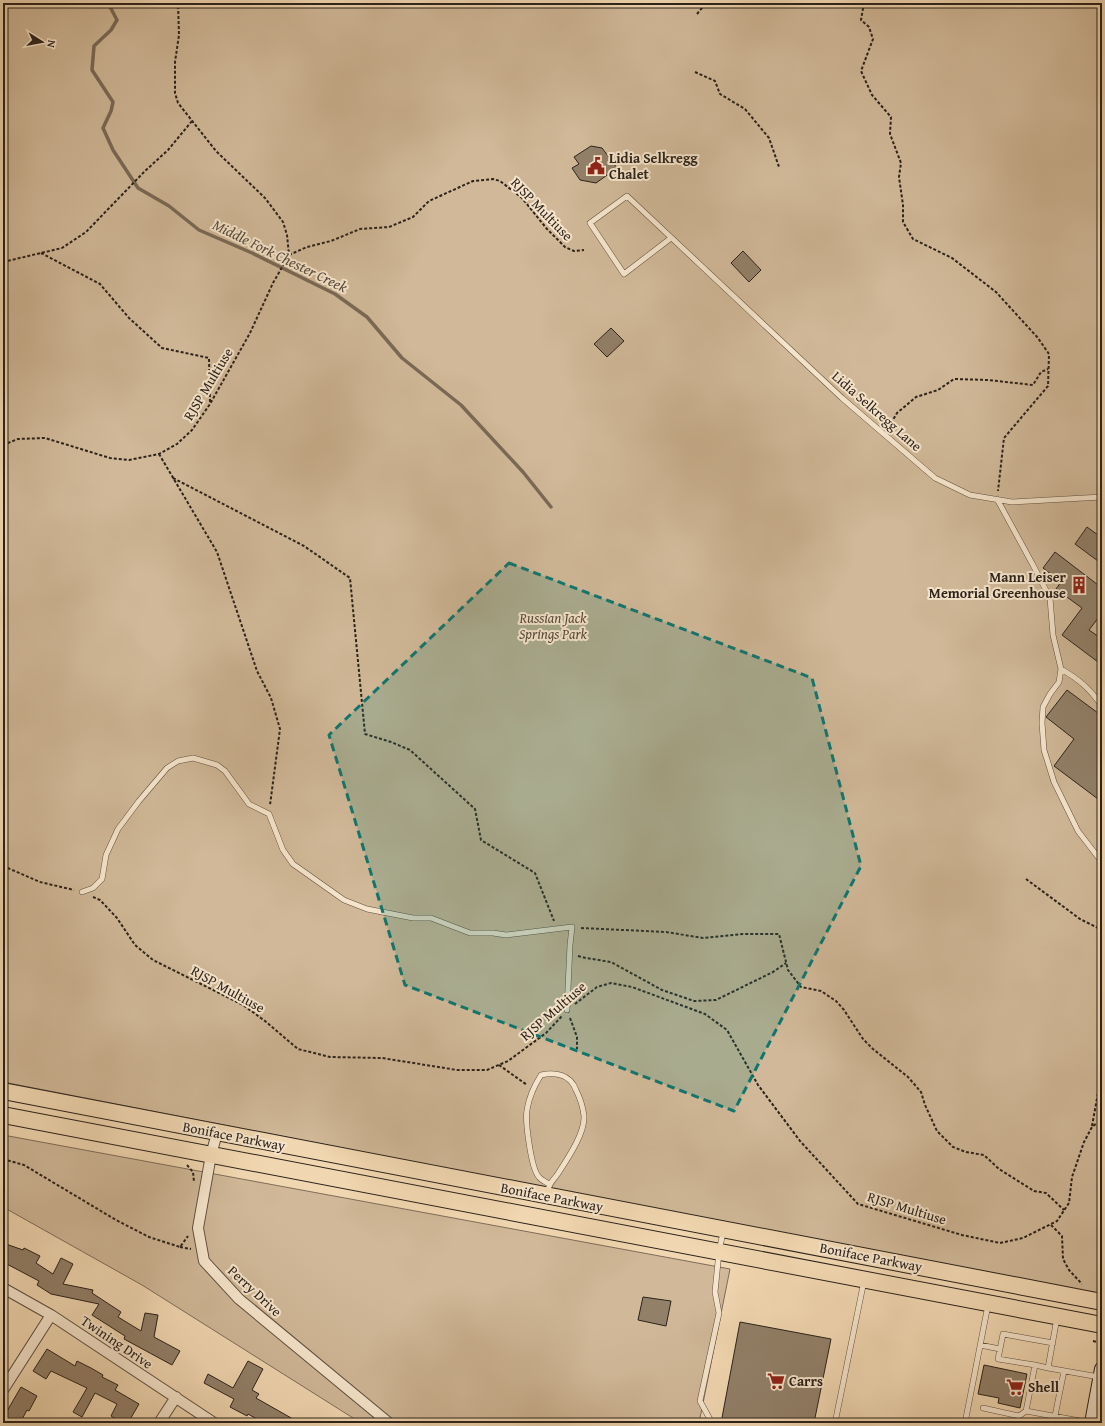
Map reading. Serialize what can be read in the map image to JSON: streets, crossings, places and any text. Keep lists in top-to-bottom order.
{
  "streets": {
    "main road": ["Boniface Parkway"],
    "street": ["Perry Drive", "Twining Drive"],
    "lane": ["Lidia Selkregg Lane"],
    "path": ["RJSP Multiuse"]
  },
  "crossings": [
    ["Boniface Parkway", "Perry Drive"]
  ],
  "water": ["Middle Fork Chester Creek"],
  "parks": ["Russian Jack Springs Park"],
  "places": {
    "public building": ["Lidia Selkregg Chalet"],
    "building": ["Mann Leiser Memorial Greenhouse"],
    "supermarket": ["Carrs", "Shell"]
  },
  "north": "right"
}
